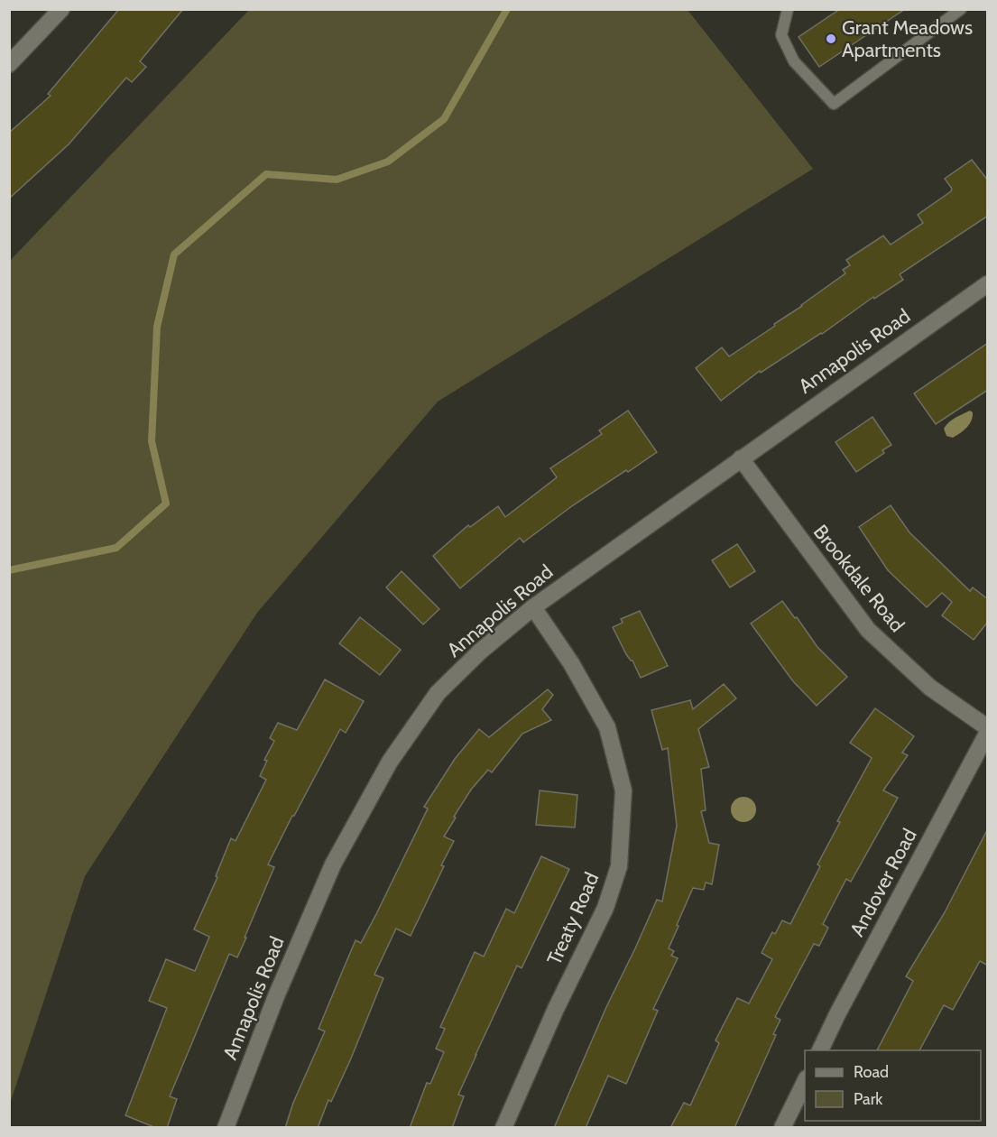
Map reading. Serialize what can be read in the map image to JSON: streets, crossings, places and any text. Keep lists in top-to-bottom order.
{
  "streets": {
    "street": [
      "Annapolis Road",
      "Brookdale Road",
      "Andover Road",
      "Treaty Road"
    ]
  },
  "crossings": [
    ["Annapolis Road", "Brookdale Road"],
    ["Annapolis Road", "Treaty Road"]
  ],
  "places": ["Grant Meadows Apartments"],
  "legend": ["Road", "Park"]
}
